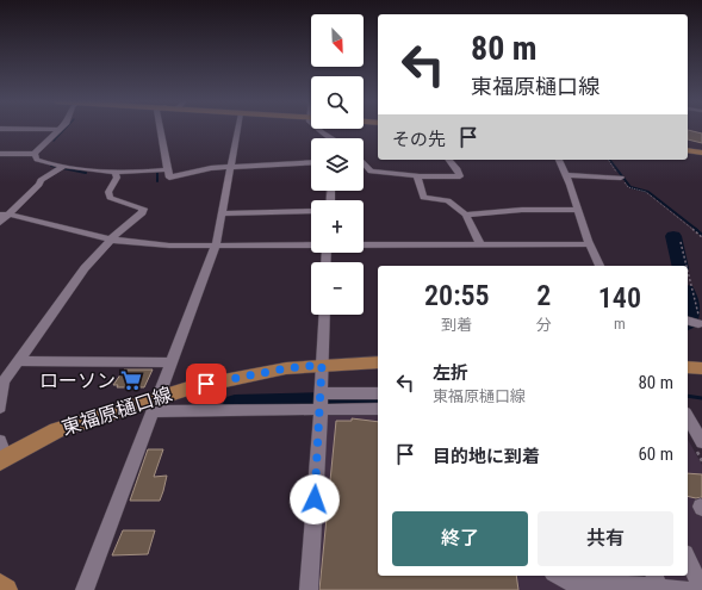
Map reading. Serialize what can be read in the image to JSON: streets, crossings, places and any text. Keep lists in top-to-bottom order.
{
  "streets": {
    "main road": ["東福原樋口線"]
  },
  "places": {
    "supermarket": ["ローソン"]
  },
  "north": "bottom right",
  "page": {
    "map_buttons": ["+", "−"],
    "turn": ["80 m", "東福原樋口線"],
    "then": "その先",
    "eta": [
      "20:55",
      "到着",
      "2",
      "分",
      "140",
      "m"
    ],
    "list": [
      {
        "name": "左折",
        "note": "東福原樋口線",
        "value": "80 m"
      },
      {
        "name": "目的地に到着",
        "value": "60 m"
      }
    ],
    "buttons": ["終了", "共有"]
  }
}
